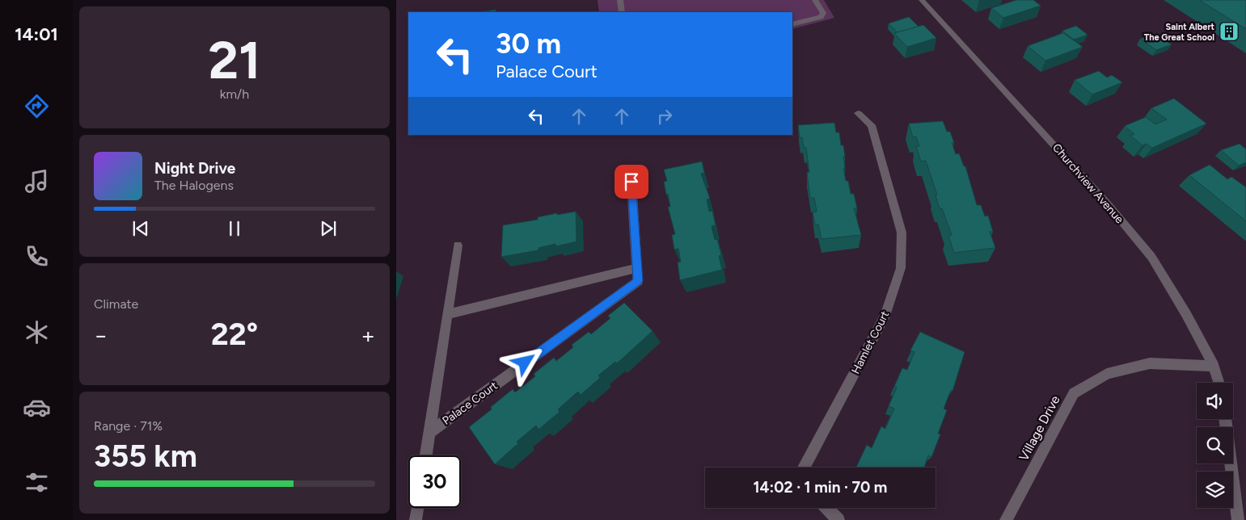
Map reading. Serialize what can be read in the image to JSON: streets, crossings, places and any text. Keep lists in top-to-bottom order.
{
  "streets": {
    "street": [
      "Churchview Avenue",
      "Hamlet Court",
      "Palace Court",
      "Village Drive"
    ]
  },
  "crossings": [
    ["Churchview Avenue", "Village Drive"]
  ],
  "places": {
    "building": ["Saint Albert The Great School"]
  },
  "page": {
    "tabs": "14:01",
    "tile": [
      ["21", "km/h"],
      "Climate",
      ["Range · 71%", "355 km"]
    ],
    "turn": ["30 m", "Palace Court"],
    "song": ["Night Drive", "The Halogens"],
    "heat": ["−", "22°", "+"],
    "limit": "30",
    "trip": "14:02 · 1 min · 70 m"
  }
}
